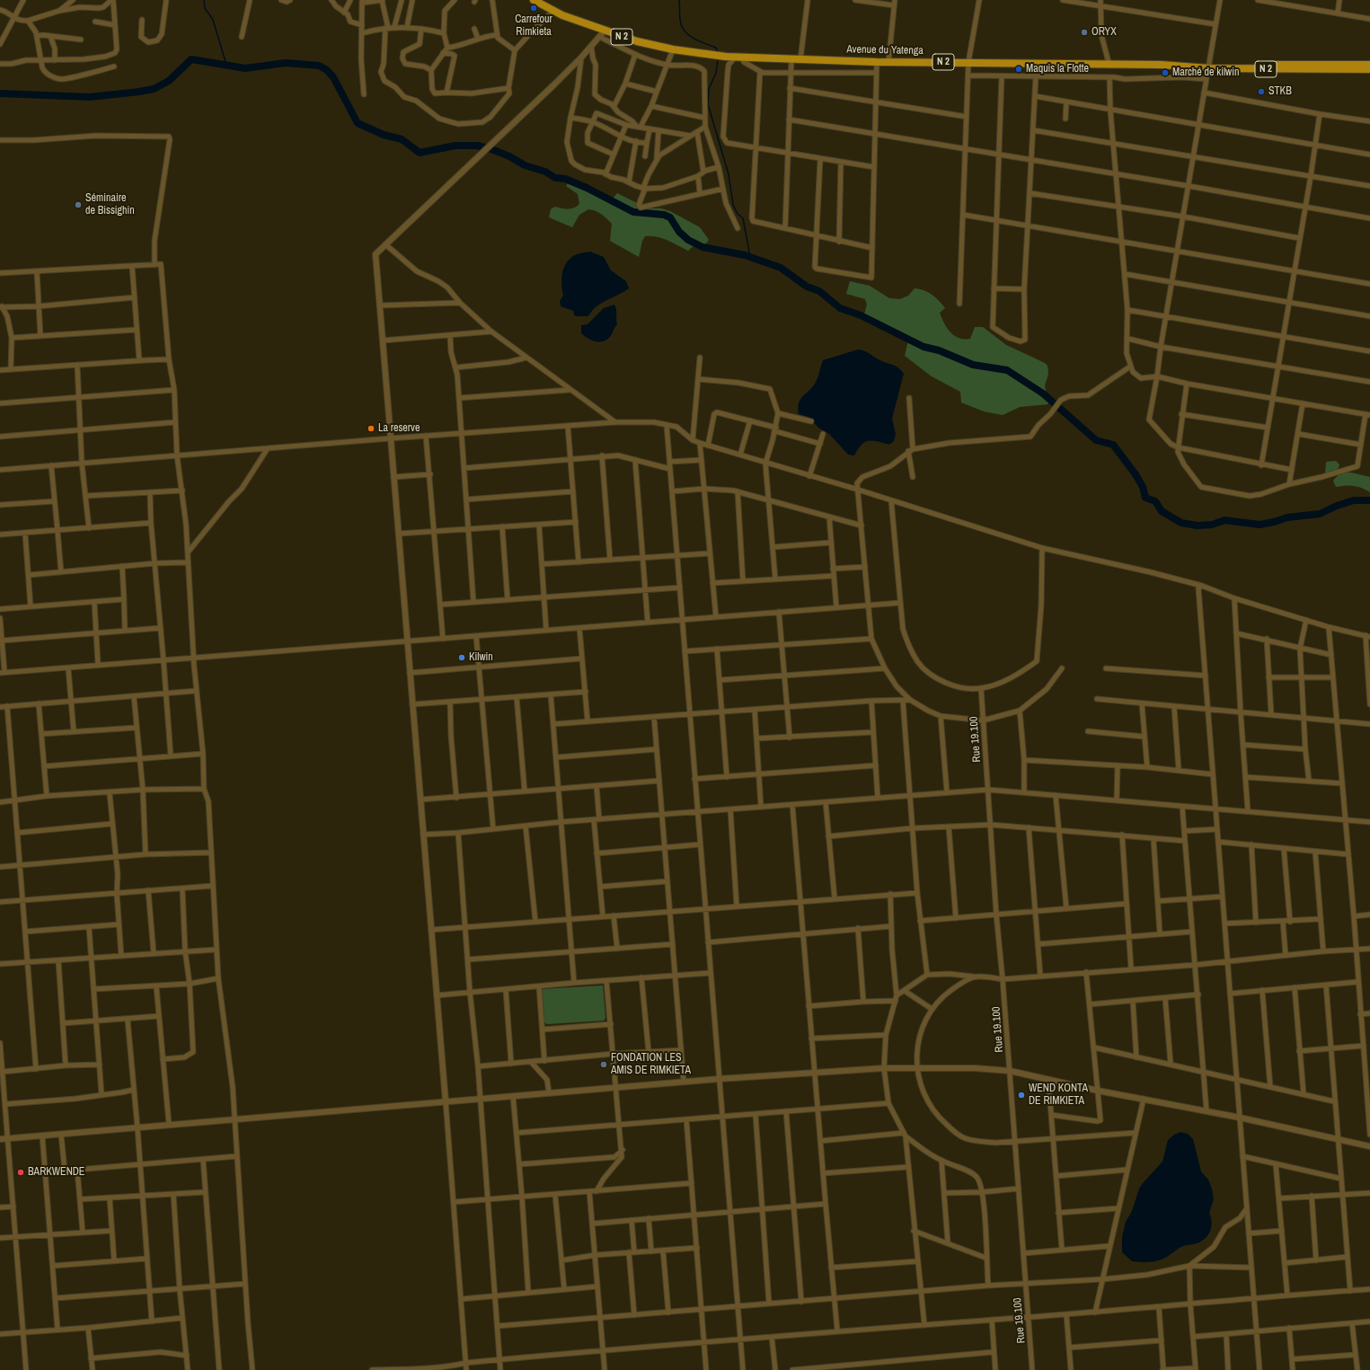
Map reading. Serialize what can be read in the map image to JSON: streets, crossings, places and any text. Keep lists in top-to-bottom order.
{
  "streets": {
    "main road": ["N 2", "Avenue du Yatenga"],
    "street": ["Rue 19.100"]
  },
  "crossings": [
    ["N 2", "Avenue du Yatenga"]
  ],
  "places": [
    "Carrefour Rimkieta",
    "ORYX",
    "Maquis la Flotte",
    "Marché de kilwin",
    "STKB",
    "Séminaire de Bissighin",
    "La reserve",
    "Kilwin",
    "FONDATION LES AMIS DE RIMKIETA",
    "WEND KONTA DE RIMKIETA",
    "BARKWENDE"
  ]
}
